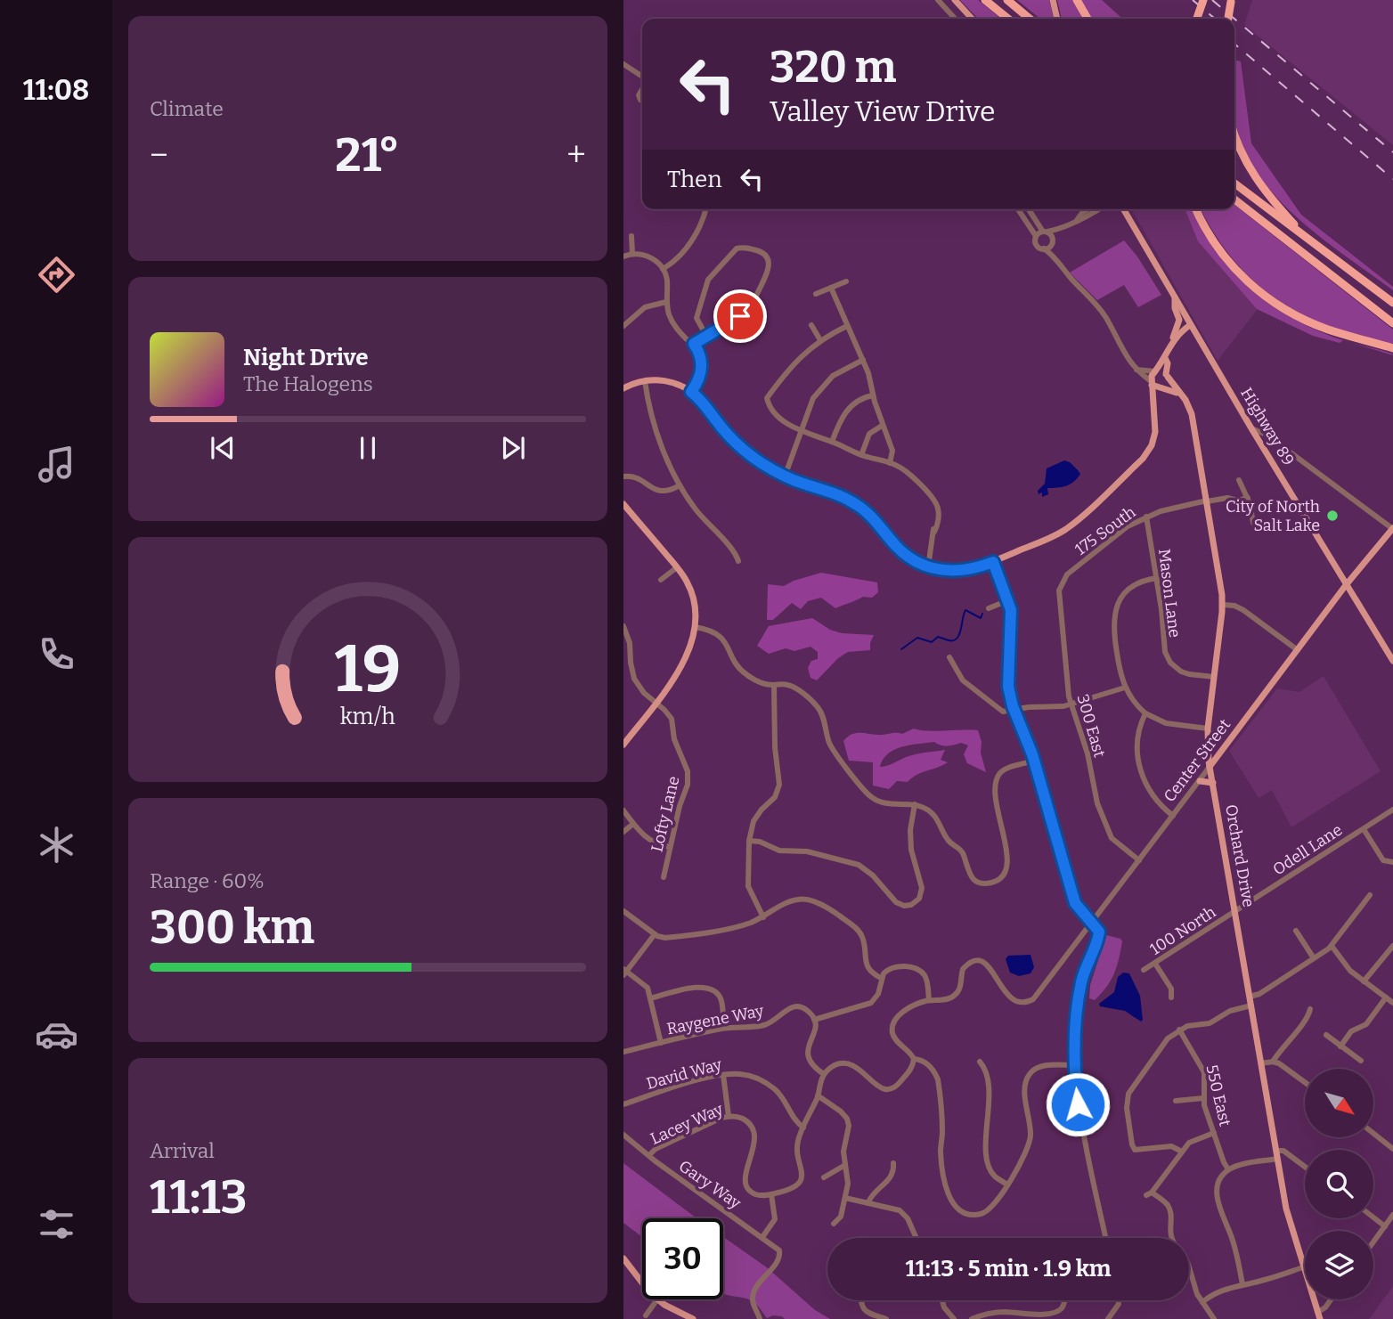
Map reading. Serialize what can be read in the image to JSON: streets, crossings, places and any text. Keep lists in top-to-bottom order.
{
  "streets": {
    "main road": ["Highway 89", "Center Street", "Orchard Drive"],
    "street": [
      "175 South",
      "Mason Lane",
      "300 East",
      "Lofty Lane",
      "Odell Lane",
      "100 North",
      "Raygene Way",
      "David Way",
      "550 East",
      "Lacey Way",
      "Gary Way"
    ]
  },
  "crossings": [
    ["Highway 89", "Center Street"],
    ["175 South", "Mason Lane"],
    ["175 South", "300 East"],
    ["175 South", "Orchard Drive"],
    ["Mason Lane", "Orchard Drive"],
    ["300 East", "Center Street"],
    ["Center Street", "Orchard Drive"],
    ["Odell Lane", "Orchard Drive"],
    ["Odell Lane", "100 North"],
    ["Orchard Drive", "100 North"],
    ["Lacey Way", "Gary Way"]
  ],
  "places": ["City of North Salt Lake"],
  "north": "bottom right",
  "page": {
    "tabs": "11:08",
    "tile": [
      "Climate",
      ["Range · 60%", "300 km"],
      ["Arrival", "11:13"]
    ],
    "turn": ["320 m", "Valley View Drive"],
    "heat": ["−", "21°", "+"],
    "then": "Then",
    "song": ["Night Drive", "The Halogens"],
    "limit": "30",
    "trip": "11:13 · 5 min · 1.9 km",
    "gauge": ["19", "km/h"]
  }
}
